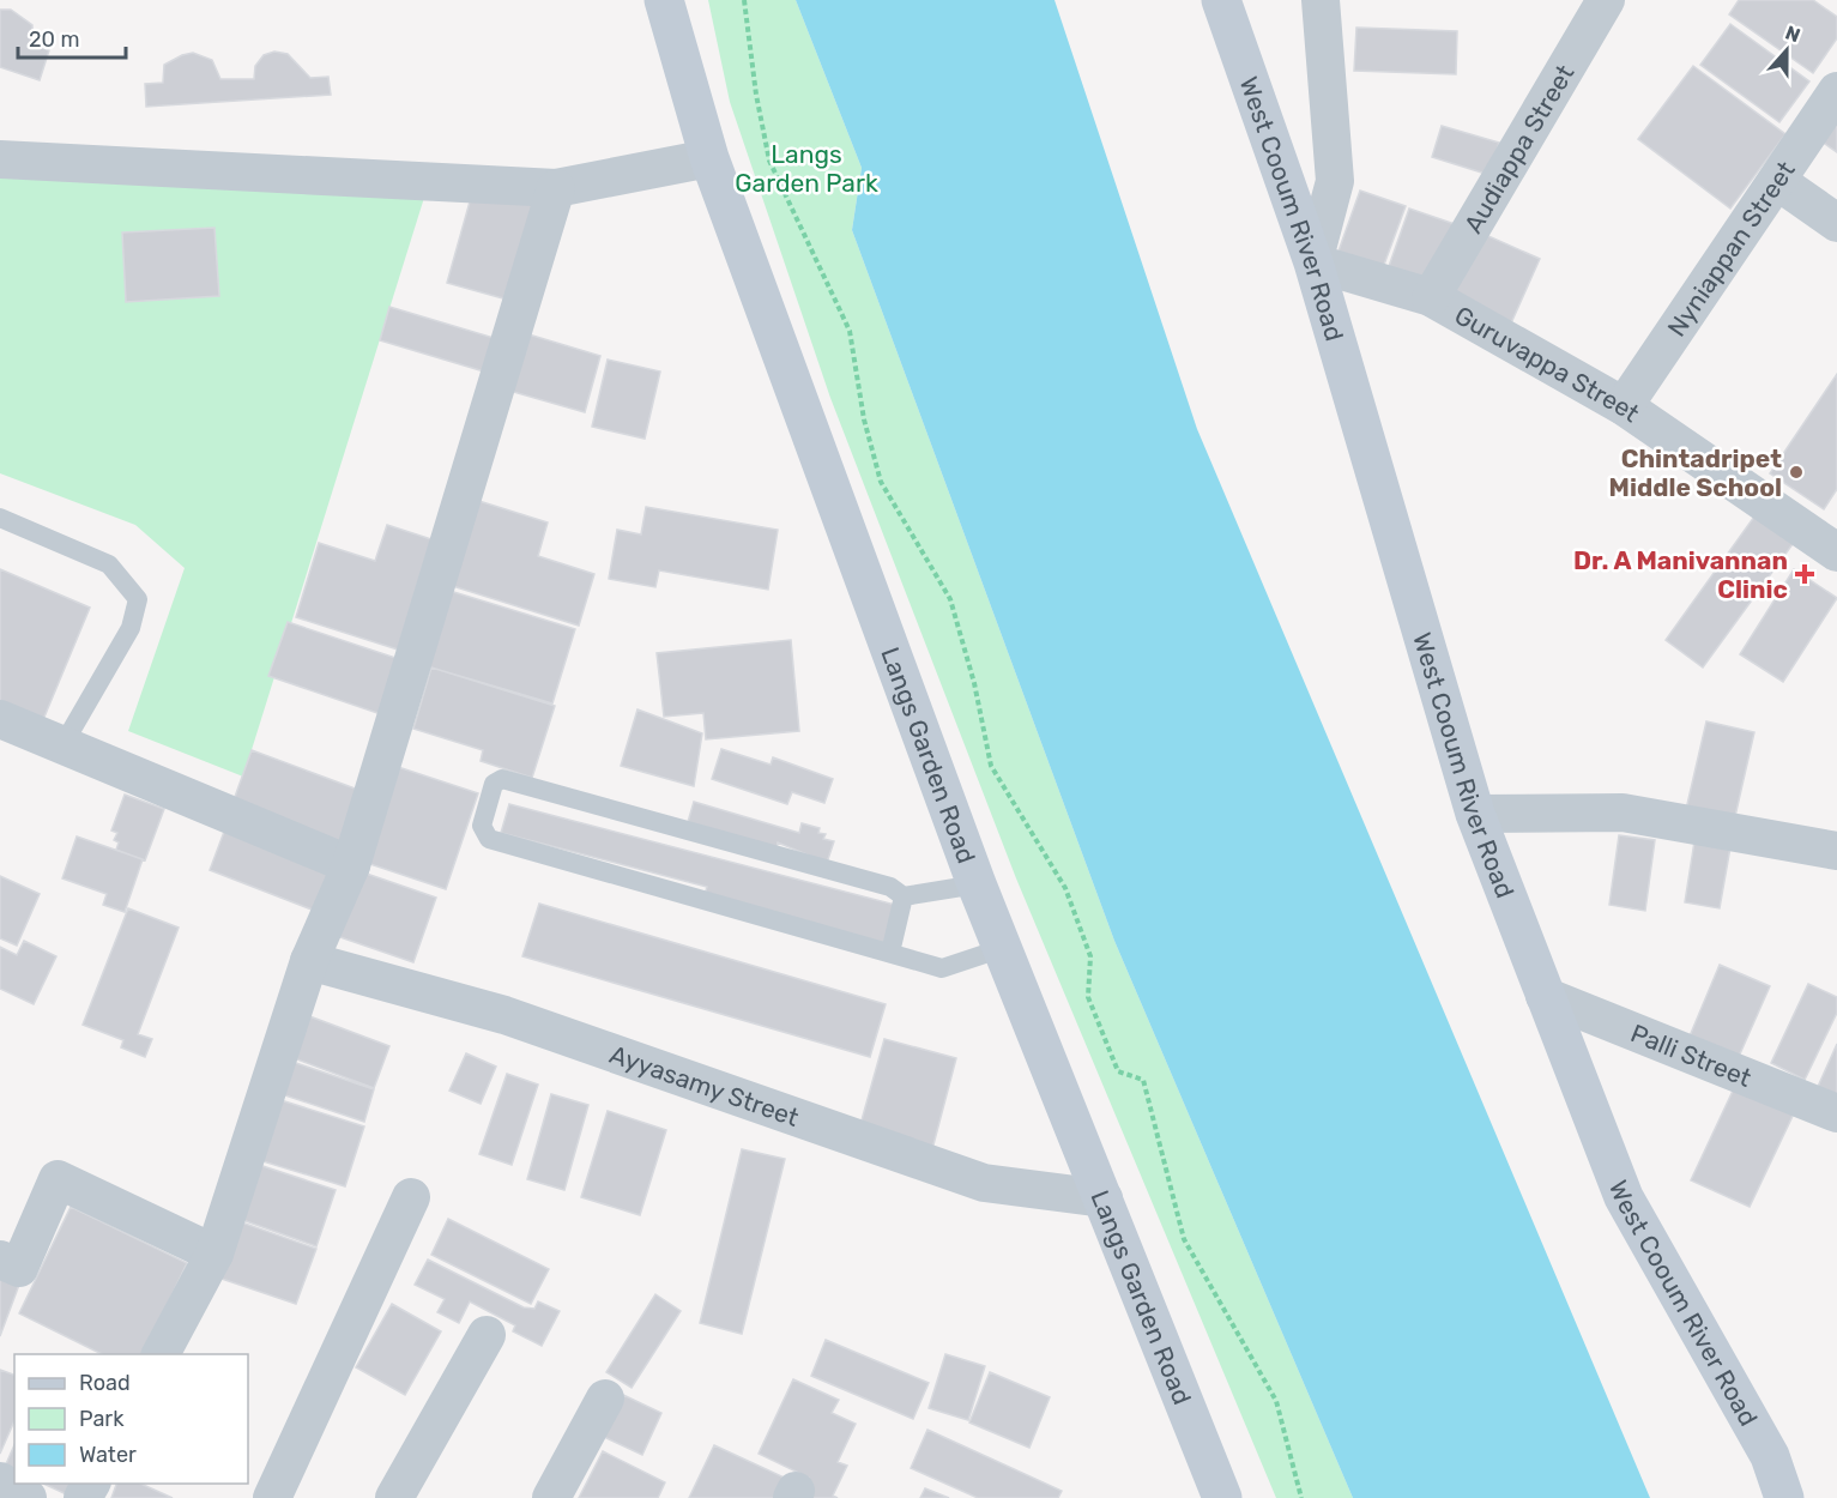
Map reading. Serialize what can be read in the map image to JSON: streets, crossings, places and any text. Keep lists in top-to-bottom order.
{
  "streets": {
    "street": [
      "Audiappa Street",
      "West Cooum River Road",
      "Nyniappan Street",
      "Guruvappa Street",
      "Langs Garden Road",
      "Palli Street",
      "Ayyasamy Street"
    ]
  },
  "crossings": [
    ["Audiappa Street", "Guruvappa Street"],
    ["West Cooum River Road", "Guruvappa Street"],
    ["West Cooum River Road", "Palli Street"],
    ["Nyniappan Street", "Guruvappa Street"],
    ["Langs Garden Road", "Ayyasamy Street"]
  ],
  "parks": ["Langs Garden Park"],
  "places": {
    "other": ["Chintadripet Middle School"],
    "health": ["Dr. A Manivannan Clinic"]
  },
  "legend": ["Road", "Park", "Water"],
  "scale_bar": "20 m",
  "north": "top"
}
